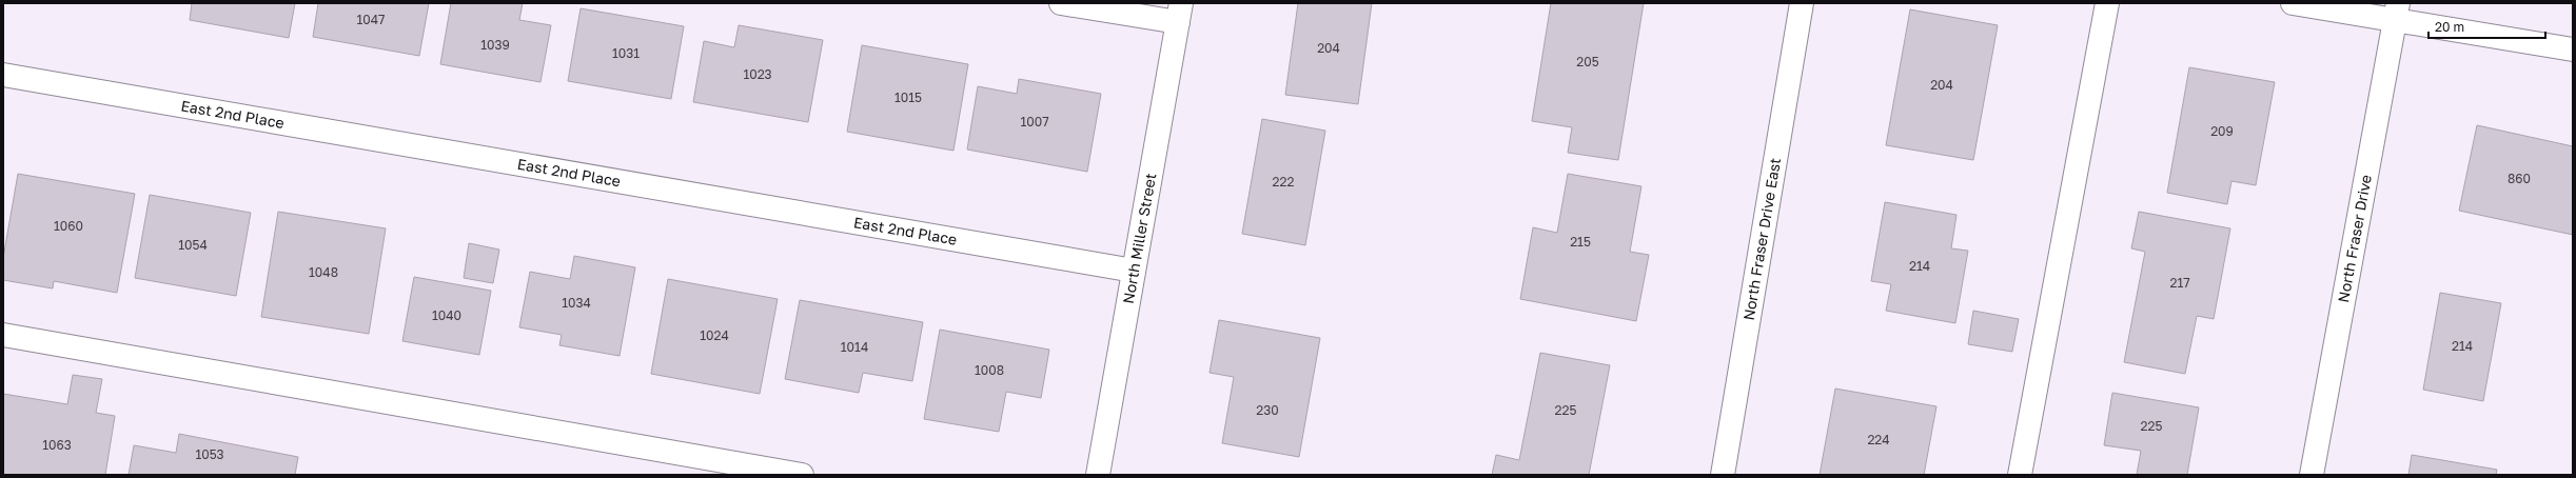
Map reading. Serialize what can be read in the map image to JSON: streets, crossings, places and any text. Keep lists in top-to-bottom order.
{
  "streets": {
    "street": [
      "East 2nd Place",
      "North Miller Street",
      "North Fraser Drive East",
      "North Fraser Drive"
    ]
  },
  "crossings": [
    ["East 2nd Place", "North Miller Street"]
  ],
  "house_numbers": [
    "1047",
    "1039",
    "204",
    "1031",
    "205",
    "1023",
    "204",
    "1015",
    "1007",
    "209",
    "860",
    "222",
    "1060",
    "215",
    "1054",
    "214",
    "1048",
    "217",
    "1034",
    "1040",
    "1024",
    "214",
    "1014",
    "1008",
    "230",
    "225",
    "225",
    "224",
    "1063",
    "1053"
  ],
  "scale_bar": "20 m"
}
